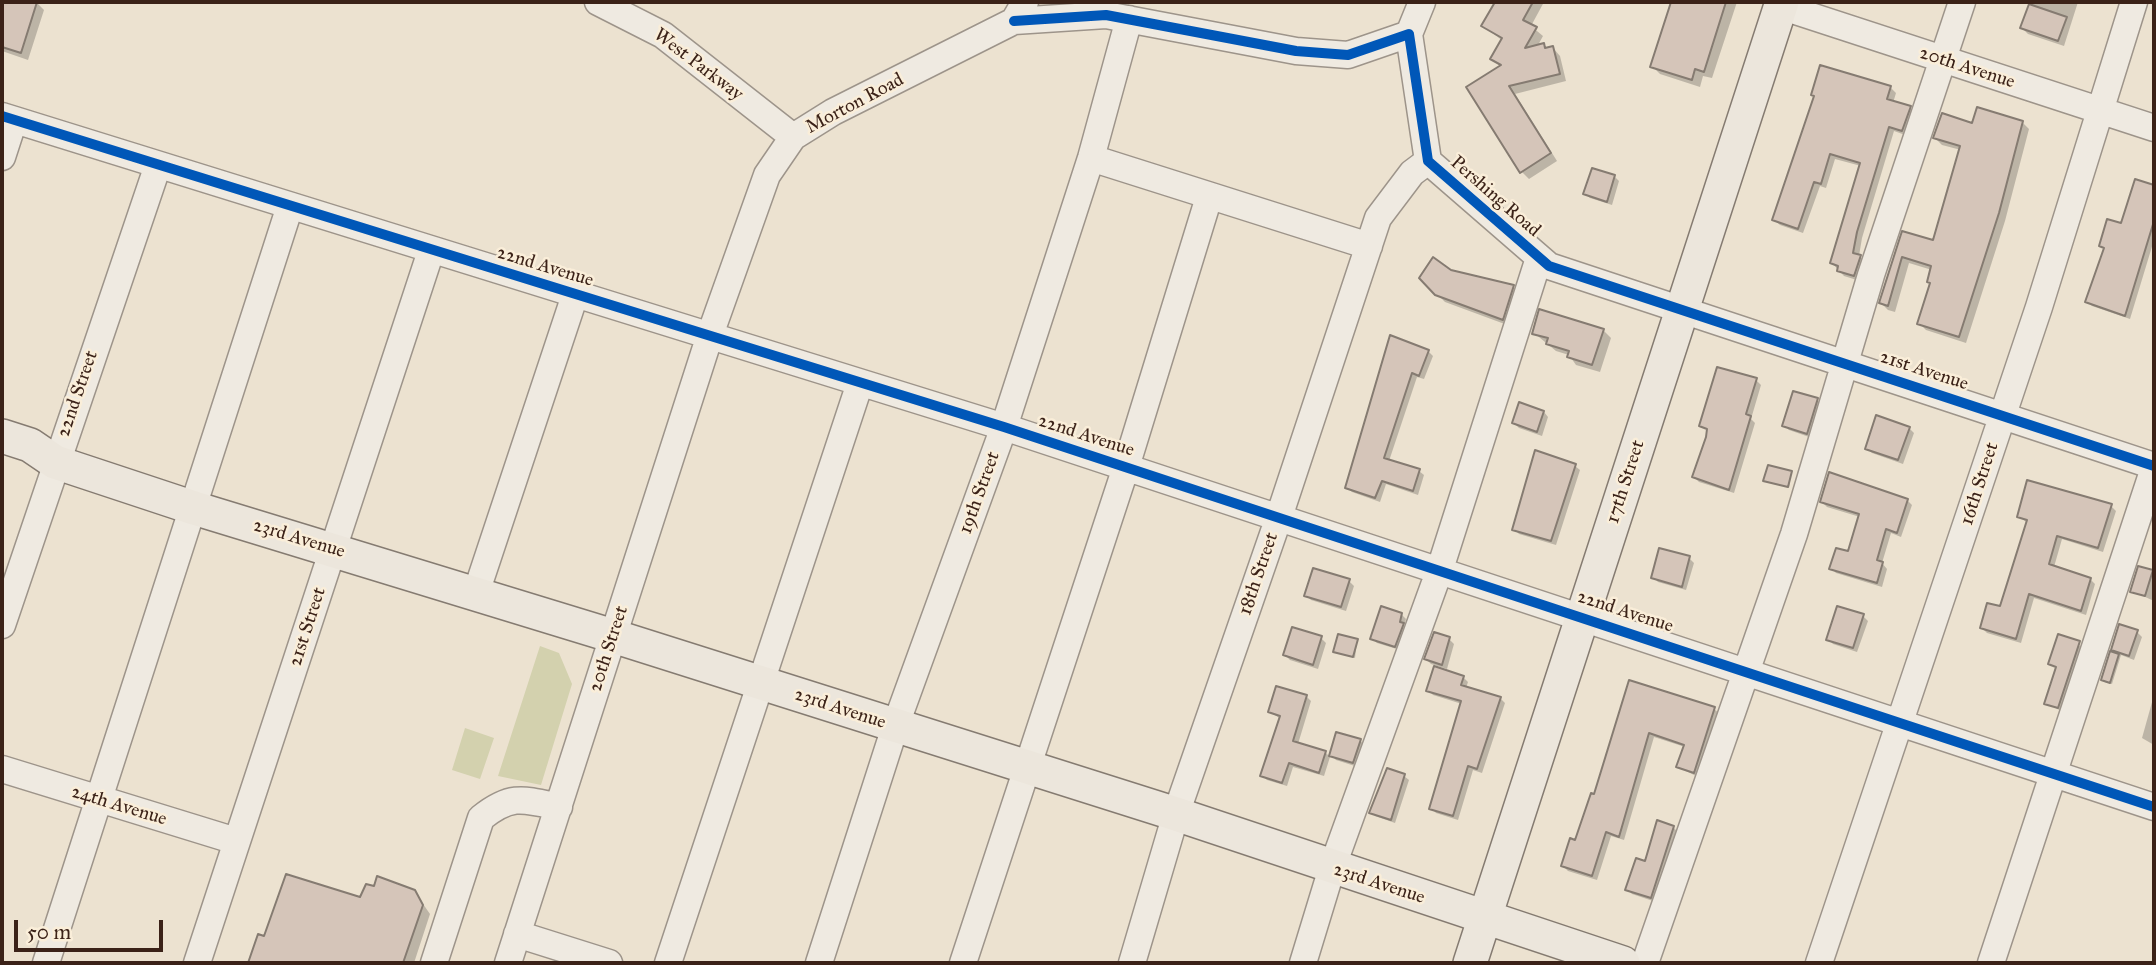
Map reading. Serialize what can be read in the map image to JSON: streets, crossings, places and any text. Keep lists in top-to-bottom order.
{
  "streets": {
    "main road": ["17th Street", "23rd Avenue"],
    "street": [
      "West Parkway",
      "20th Avenue",
      "Morton Road",
      "Pershing Road",
      "22nd Avenue",
      "21st Avenue",
      "22nd Street",
      "16th Street",
      "19th Street",
      "18th Street",
      "21st Street",
      "20th Street",
      "24th Avenue"
    ]
  },
  "crossings": [
    ["West Parkway", "Morton Road"],
    ["20th Avenue", "17th Street"],
    ["20th Avenue", "16th Street"],
    ["Morton Road", "22nd Avenue"],
    ["Morton Road", "20th Street"],
    ["Pershing Road", "21st Avenue"],
    ["Pershing Road", "17th Street"],
    ["Pershing Road", "18th Street"],
    ["22nd Avenue", "22nd Street"],
    ["22nd Avenue", "17th Street"],
    ["22nd Avenue", "16th Street"],
    ["22nd Avenue", "19th Street"],
    ["22nd Avenue", "18th Street"],
    ["22nd Avenue", "21st Street"],
    ["22nd Avenue", "20th Street"],
    ["21st Avenue", "17th Street"],
    ["21st Avenue", "16th Street"],
    ["22nd Street", "23rd Avenue"],
    ["17th Street", "23rd Avenue"],
    ["19th Street", "23rd Avenue"],
    ["23rd Avenue", "18th Street"],
    ["23rd Avenue", "21st Street"],
    ["23rd Avenue", "20th Street"],
    ["21st Street", "24th Avenue"]
  ],
  "scale_bar": "50 m"
}
